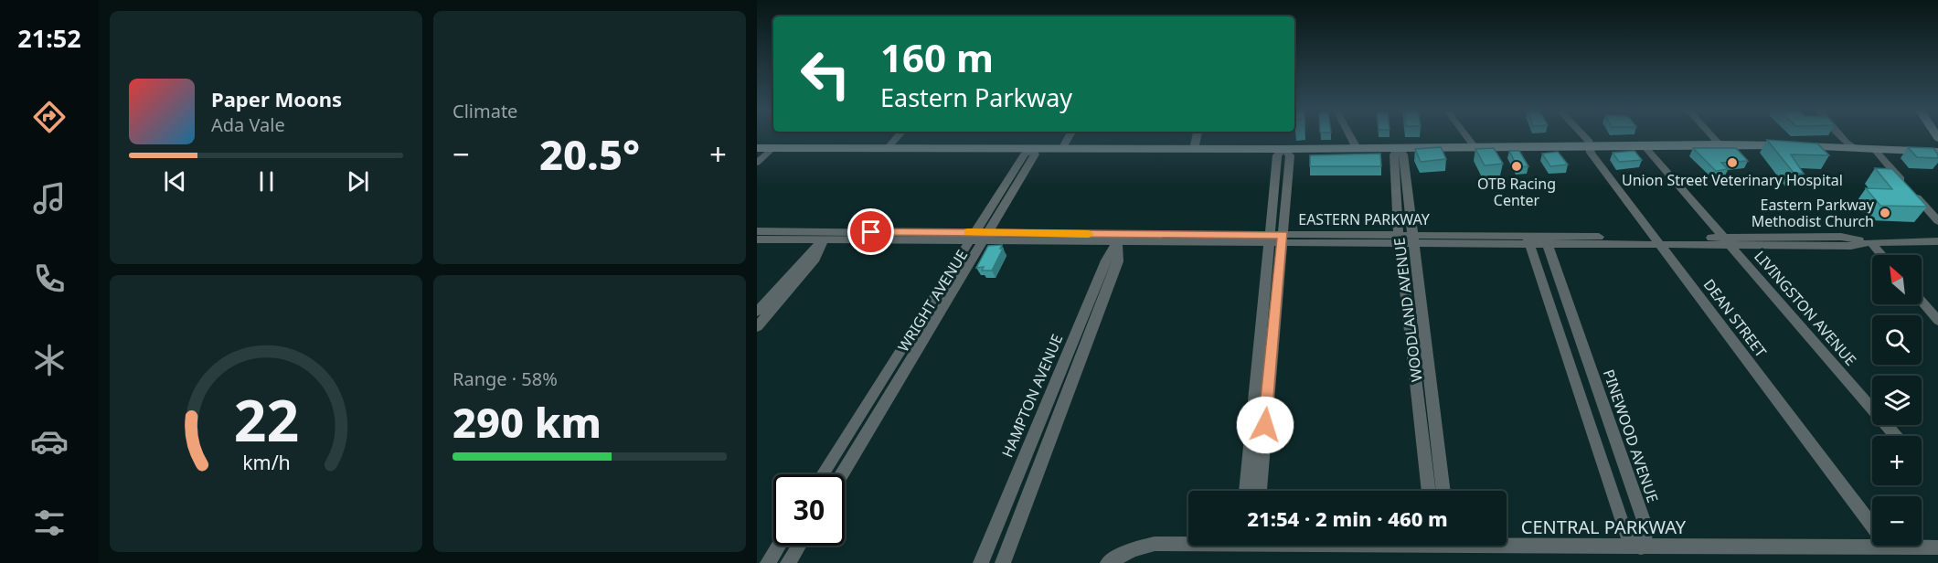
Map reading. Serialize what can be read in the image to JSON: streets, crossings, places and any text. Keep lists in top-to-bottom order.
{
  "streets": {
    "street": [
      "EASTERN PARKWAY",
      "WRIGHT AVENUE",
      "LIVINGSTON AVENUE",
      "WOODLAND AVENUE",
      "DEAN STREET",
      "HAMPTON AVENUE",
      "PINEWOOD AVENUE",
      "CENTRAL PARKWAY"
    ]
  },
  "crossings": [
    ["EASTERN PARKWAY", "WRIGHT AVENUE"],
    ["EASTERN PARKWAY", "LIVINGSTON AVENUE"],
    ["EASTERN PARKWAY", "WOODLAND AVENUE"],
    ["EASTERN PARKWAY", "DEAN STREET"],
    ["EASTERN PARKWAY", "HAMPTON AVENUE"],
    ["EASTERN PARKWAY", "PINEWOOD AVENUE"],
    ["DEAN STREET", "CENTRAL PARKWAY"],
    ["PINEWOOD AVENUE", "CENTRAL PARKWAY"]
  ],
  "places": ["Union Street Veterinary Hospital", "OTB Racing Center", "Eastern Parkway Methodist Church"],
  "north": "top left",
  "page": {
    "tabs": "21:52",
    "tile": [
      "Climate",
      ["Range · 58%", "290 km"]
    ],
    "turn": ["160 m", "Eastern Parkway"],
    "song": ["Paper Moons", "Ada Vale"],
    "heat": ["−", "20.5°", "+"],
    "map_buttons": ["+", "−"],
    "limit": "30",
    "trip": "21:54 · 2 min · 460 m",
    "gauge": ["22", "km/h"]
  }
}
